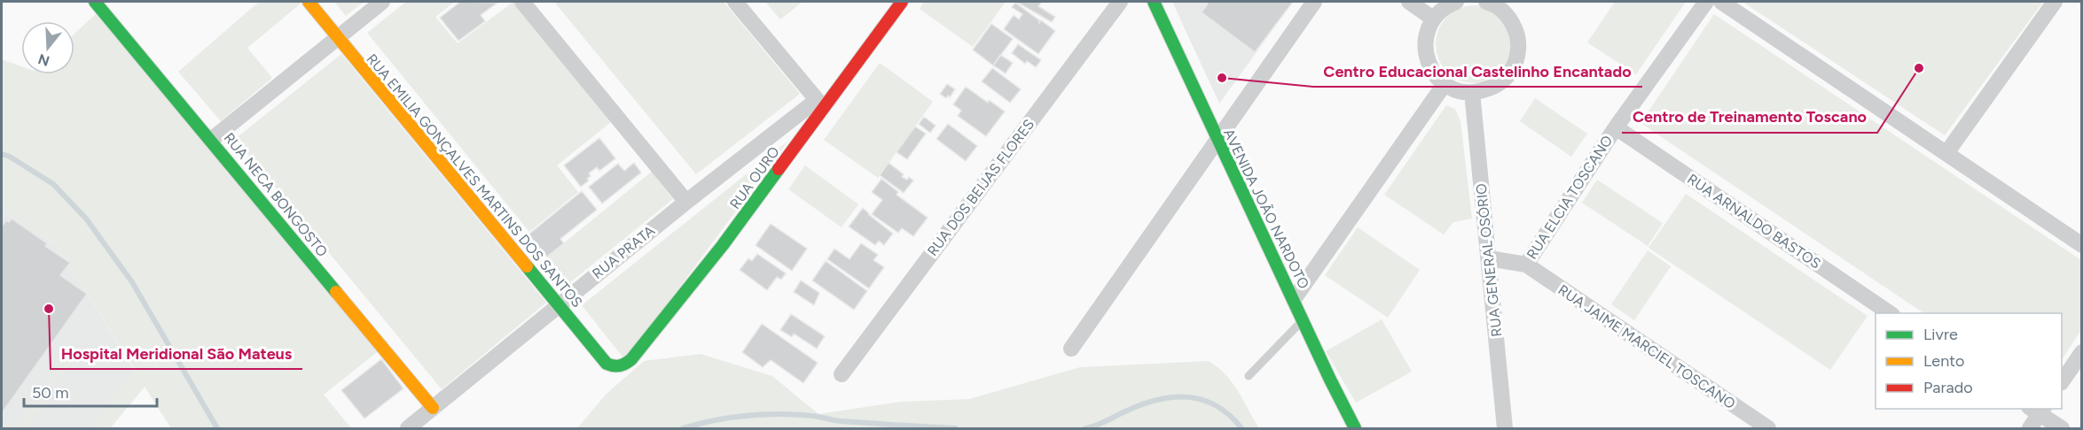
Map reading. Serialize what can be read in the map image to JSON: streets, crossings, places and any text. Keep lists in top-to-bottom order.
{
  "streets": {
    "street": [
      "RUA OURO",
      "RUA EMILIA GONÇALVES MARTINS DOS SANTOS",
      "RUA DOS BEIJAS FLORES",
      "RUA NECA BONGOSTO",
      "RUA ELCIA TOSCANO",
      "AVENIDA JOÃO NARDOTO",
      "RUA ARNALDO BASTOS",
      "RUA PRATA",
      "RUA GENERAL OSÓRIO",
      "RUA JAIME MARCIEL TOSCANO"
    ]
  },
  "crossings": [
    ["RUA OURO", "RUA EMILIA GONÇALVES MARTINS DOS SANTOS"],
    ["RUA OURO", "RUA PRATA"],
    ["RUA EMILIA GONÇALVES MARTINS DOS SANTOS", "RUA PRATA"],
    ["RUA NECA BONGOSTO", "RUA PRATA"],
    ["RUA ELCIA TOSCANO", "RUA ARNALDO BASTOS"],
    ["RUA ELCIA TOSCANO", "RUA JAIME MARCIEL TOSCANO"]
  ],
  "places": ["Centro de Treinamento Toscano", "Centro Educacional Castelinho Encantado", "Hospital Meridional São Mateus"],
  "legend": ["Livre", "Lento", "Parado"],
  "scale_bar": "50 m",
  "north": "bottom"
}
